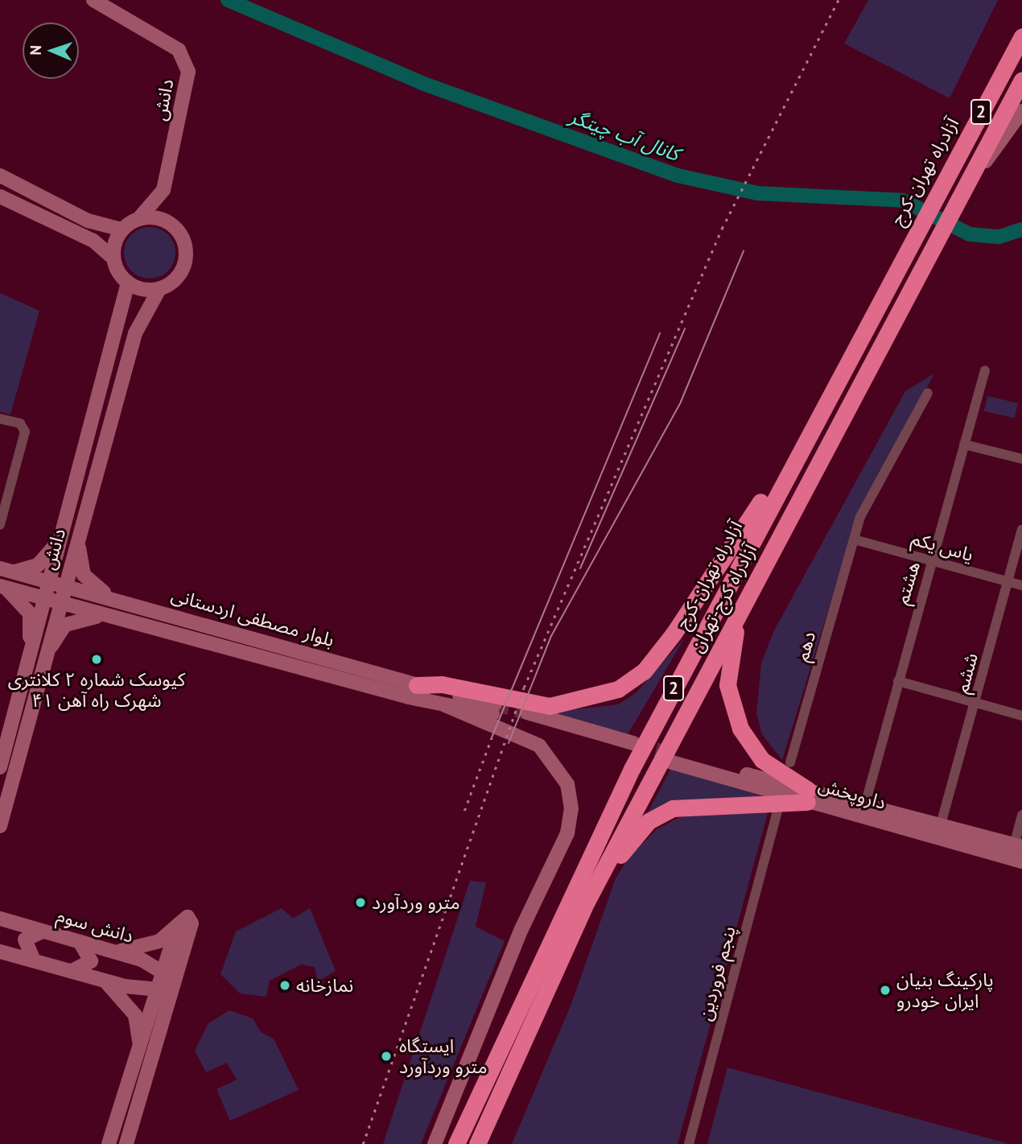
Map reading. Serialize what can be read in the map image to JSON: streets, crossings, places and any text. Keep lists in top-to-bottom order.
{
  "streets": {
    "highway": ["2", "آزادراه تهران-کرج", "آزادراه کرج-تهران"],
    "street": [
      "دانش",
      "یاس یکم",
      "هشتم",
      "بلوار مصطفی اردستانی",
      "دهم",
      "ششم",
      "داروپخش",
      "دانش سوم",
      "پنجم فروردین"
    ]
  },
  "crossings": [
    ["دانش", "بلوار مصطفی اردستانی"],
    ["یاس یکم", "هشتم"],
    ["یاس یکم", "دهم"],
    ["یاس یکم", "ششم"],
    ["هشتم", "داروپخش"],
    ["ششم", "داروپخش"]
  ],
  "water": ["کانال آب چیتگر"],
  "places": [
    "کیوسک شماره ۲ کلانتری ۴۱ شهرک راه آهن",
    "مترو وردآورد",
    "نمازخانه",
    "پارکینگ بنیان ایران خودرو",
    "ایستگاه مترو وردآورد"
  ],
  "north": "left"
}
